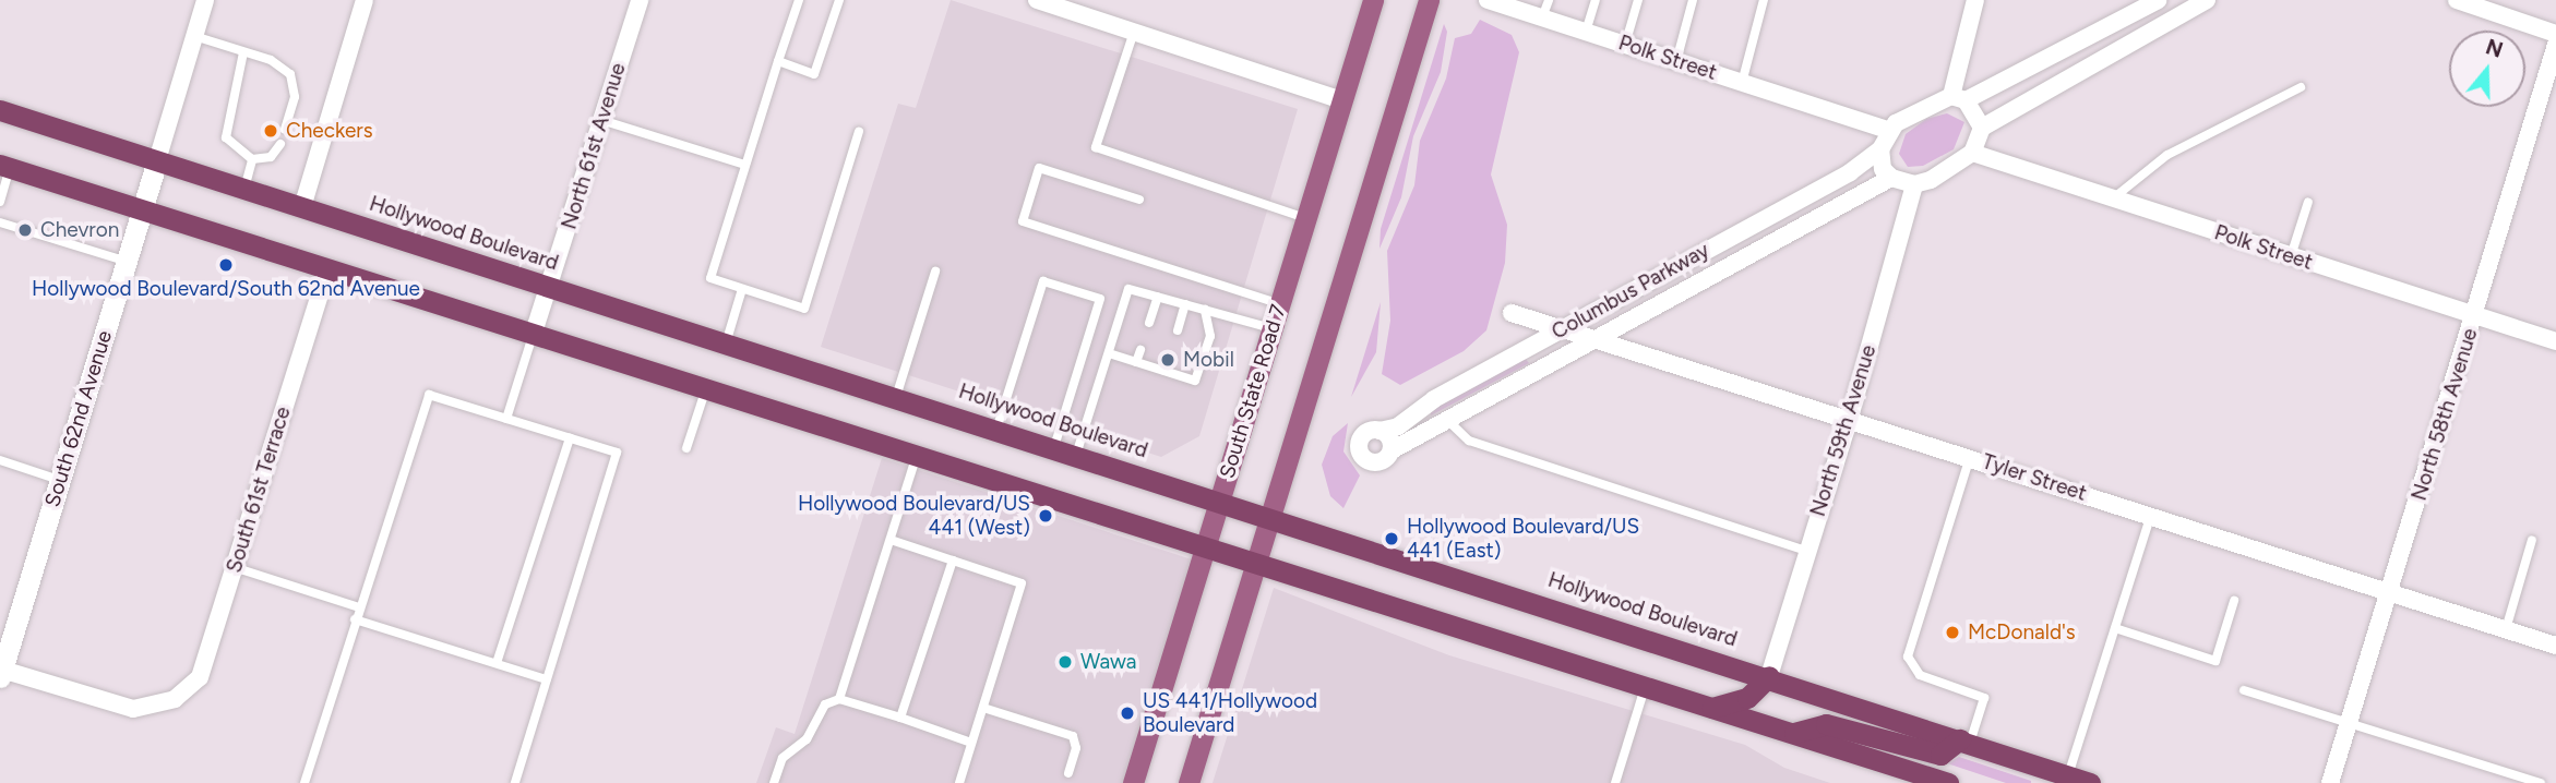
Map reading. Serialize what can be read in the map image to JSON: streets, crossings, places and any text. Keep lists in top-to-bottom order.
{
  "streets": {
    "highway": ["Hollywood Boulevard"],
    "main road": ["South State Road 7"],
    "street": [
      "Polk Street",
      "North 61st Avenue",
      "Columbus Parkway",
      "North 58th Avenue",
      "South 62nd Avenue",
      "North 59th Avenue",
      "Tyler Street",
      "South 61st Terrace"
    ]
  },
  "crossings": [
    ["Polk Street", "Columbus Parkway"],
    ["Polk Street", "North 58th Avenue"],
    ["Polk Street", "North 59th Avenue"],
    ["North 61st Avenue", "Hollywood Boulevard"],
    ["Hollywood Boulevard", "South State Road 7"],
    ["Hollywood Boulevard", "South 62nd Avenue"],
    ["Hollywood Boulevard", "North 59th Avenue"],
    ["Columbus Parkway", "North 59th Avenue"],
    ["Columbus Parkway", "Tyler Street"],
    ["North 58th Avenue", "Tyler Street"],
    ["South 62nd Avenue", "South 61st Terrace"],
    ["North 59th Avenue", "Tyler Street"]
  ],
  "places": [
    "Checkers",
    "Chevron",
    "Hollywood Boulevard/South 62nd Avenue",
    "Mobil",
    "Hollywood Boulevard/US 441 (West)",
    "Hollywood Boulevard/US 441 (East)",
    "McDonald's",
    "Wawa",
    "US 441/Hollywood Boulevard"
  ],
  "north": "top"
}
